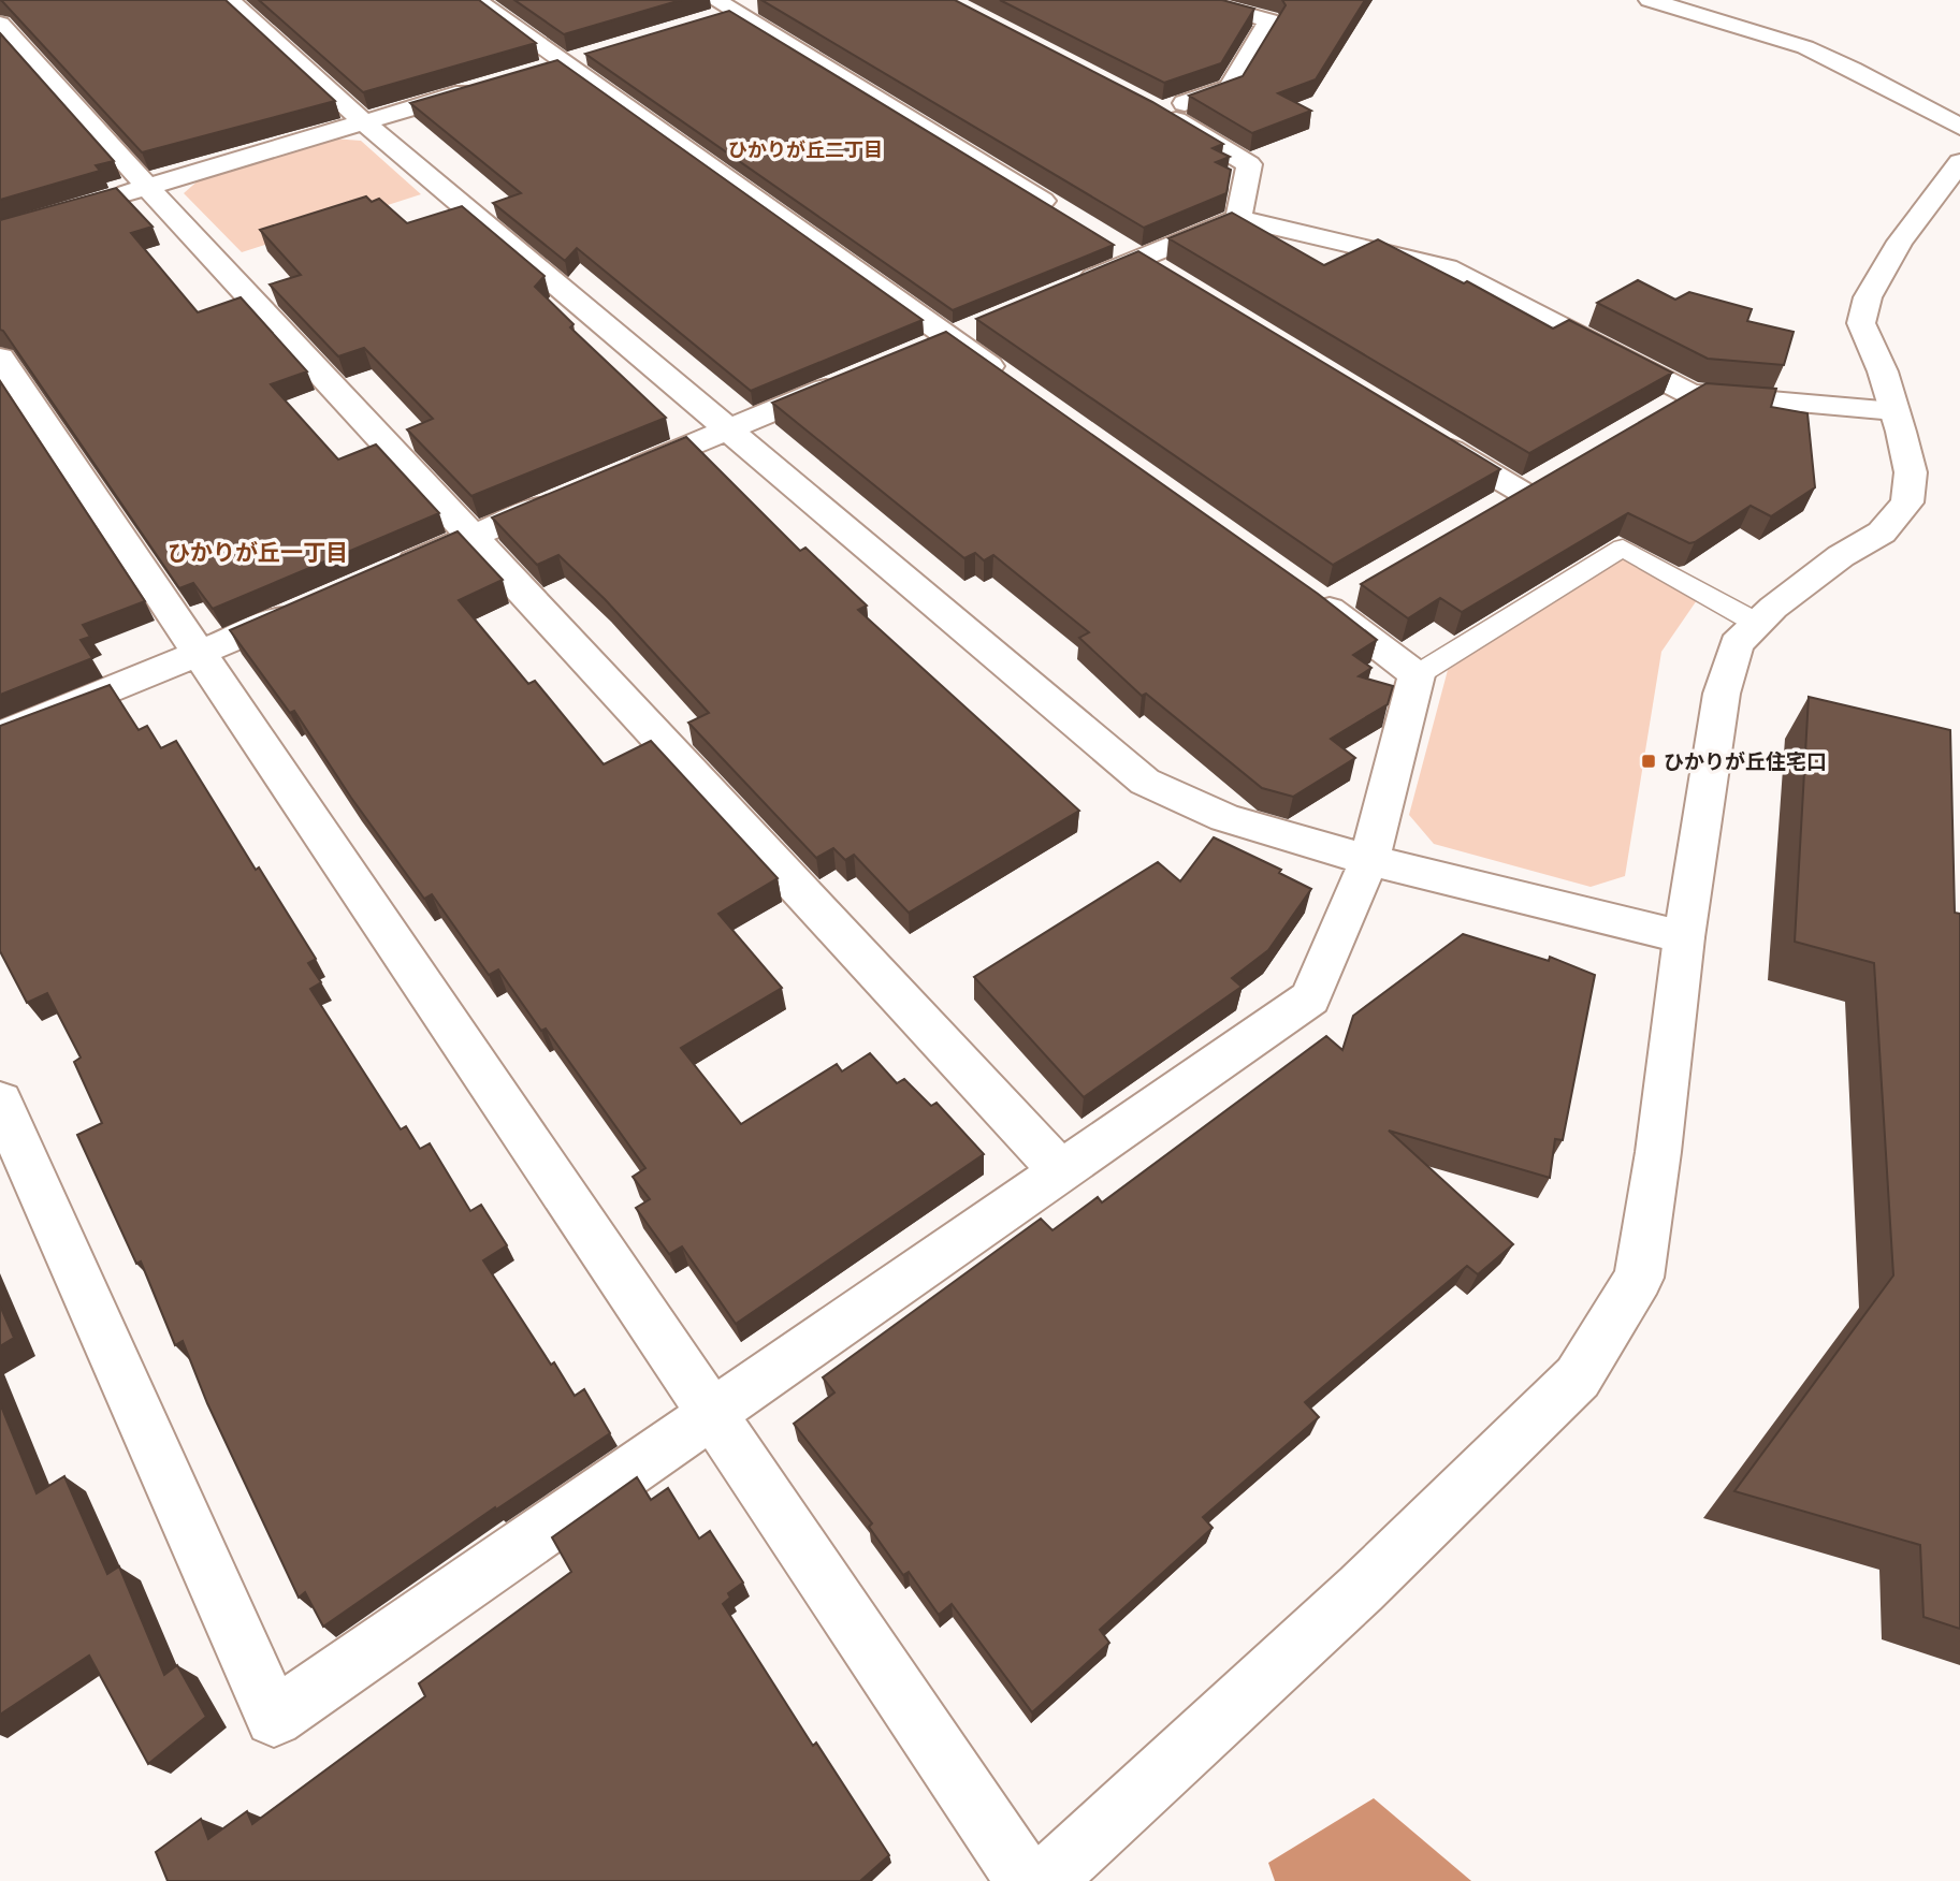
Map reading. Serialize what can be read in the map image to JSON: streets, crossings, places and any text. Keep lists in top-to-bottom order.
{
  "districts": ["ひかりが丘二丁目", "ひかりが丘一丁目"],
  "places": {
    "transit": ["ひかりが丘住宅口"]
  }
}
